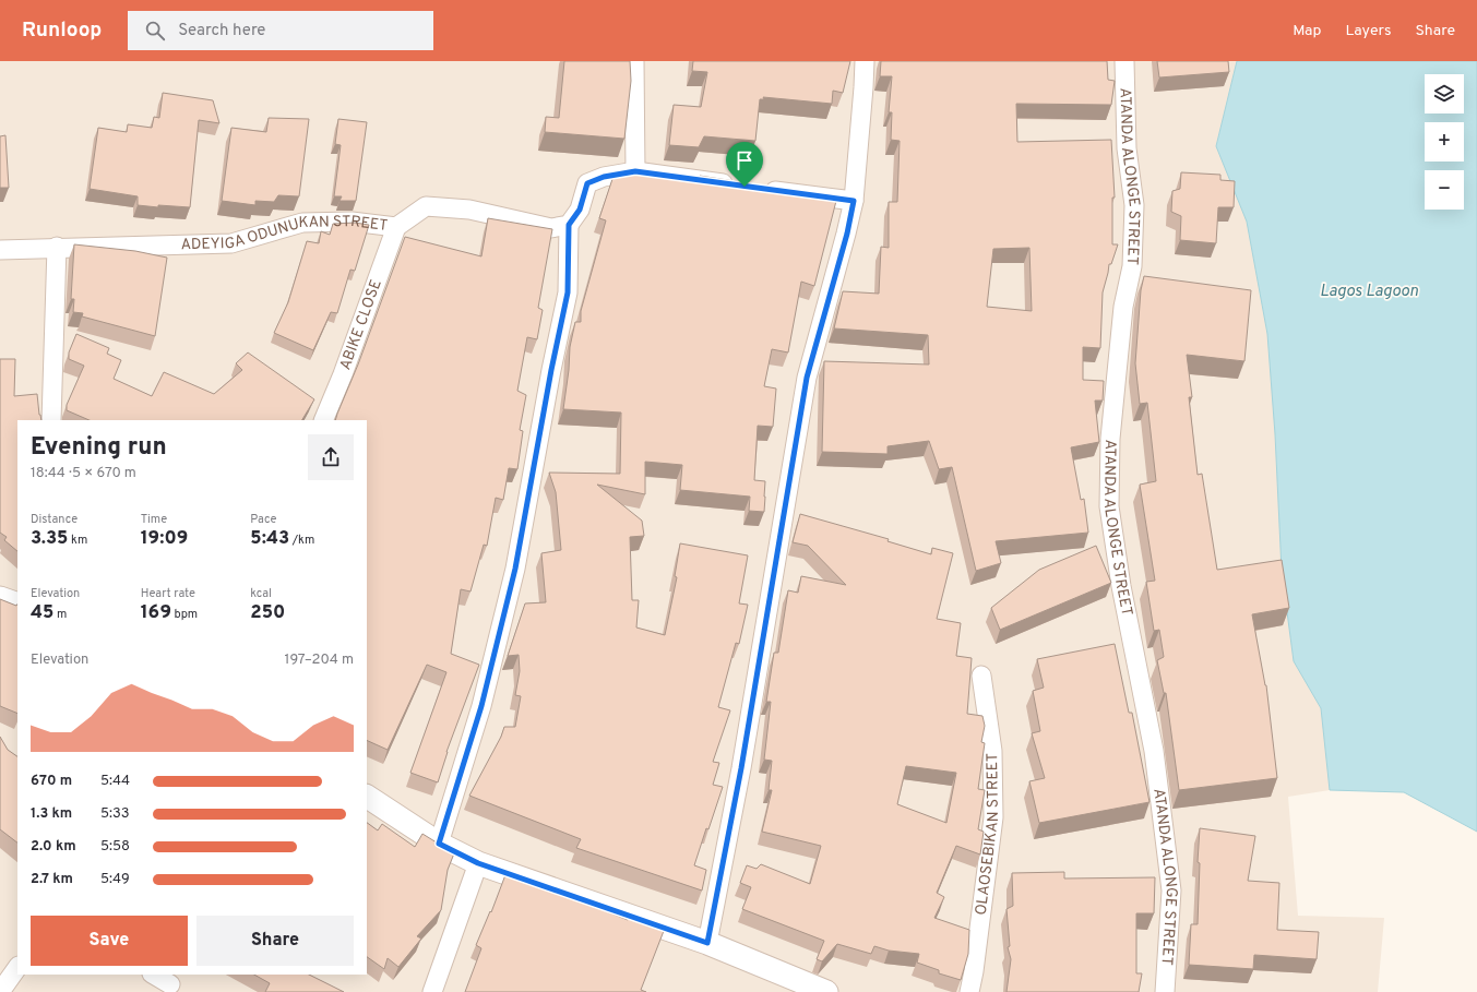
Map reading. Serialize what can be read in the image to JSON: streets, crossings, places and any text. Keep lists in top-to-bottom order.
{
  "streets": {
    "street": [
      "ATANDA ALONGE STREET",
      "ADEYIGA ODUNUKAN STREET",
      "ABIKE CLOSE",
      "OLAOSEBIKAN STREET"
    ]
  },
  "crossings": [
    ["ADEYIGA ODUNUKAN STREET", "ABIKE CLOSE"]
  ],
  "water": ["Lagos Lagoon"],
  "page": {
    "header": "Runloop",
    "search": "Search here",
    "nav": ["Map", "Layers", "Share"],
    "map_buttons": ["+", "−"],
    "heading": ["Evening run", "18:44 · 5 × 670 m"],
    "stats": [
      ["Distance", "3.35 km"],
      ["Time", "19:09"],
      ["Pace", "5:43 /km"],
      ["Elevation", "45 m"],
      ["Heart rate", "169 bpm"],
      ["kcal", "250"]
    ],
    "chart": ["Elevation", "197–204 m"],
    "list": [
      {
        "name": "670 m",
        "note": "5:44"
      },
      {
        "name": "1.3 km",
        "note": "5:33"
      },
      {
        "name": "2.0 km",
        "note": "5:58"
      },
      {
        "name": "2.7 km",
        "note": "5:49"
      }
    ],
    "buttons": ["Save", "Share"]
  }
}
